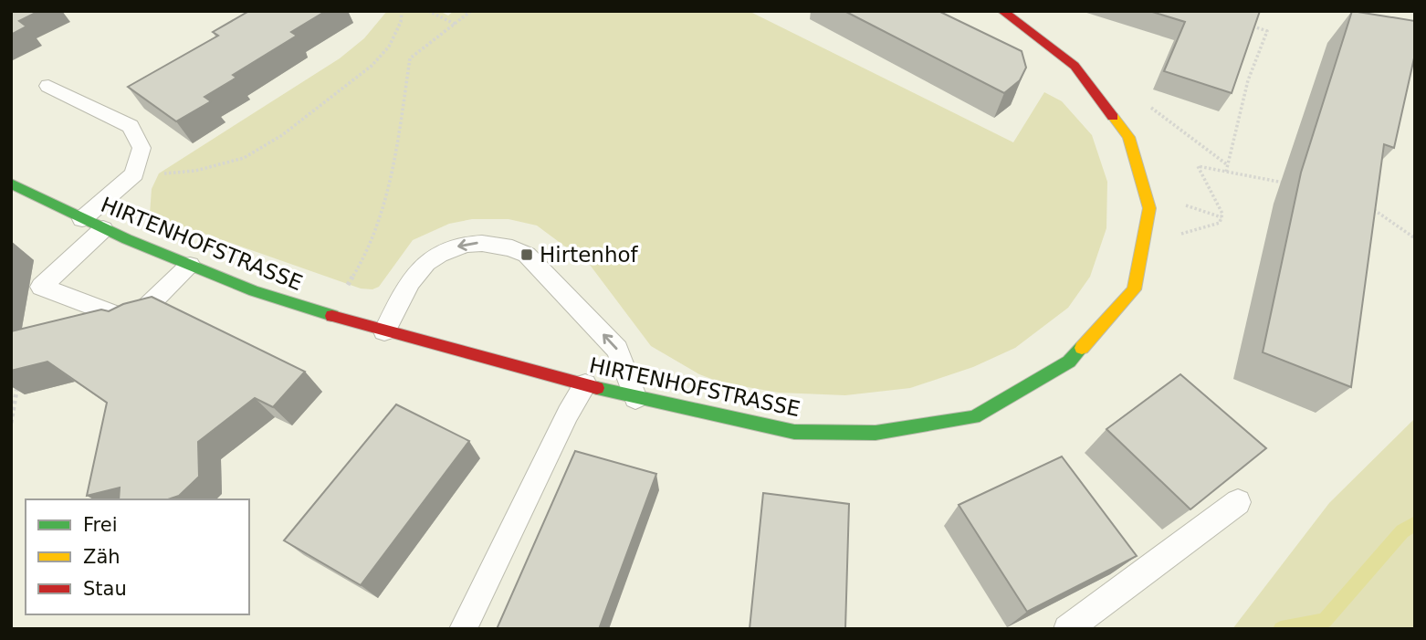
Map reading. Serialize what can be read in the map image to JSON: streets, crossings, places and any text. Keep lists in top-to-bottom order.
{
  "streets": {
    "street": ["HIRTENHOFSTRASSE"]
  },
  "places": {
    "transit": ["Hirtenhof"]
  },
  "legend": ["Frei", "Zäh", "Stau"]
}
